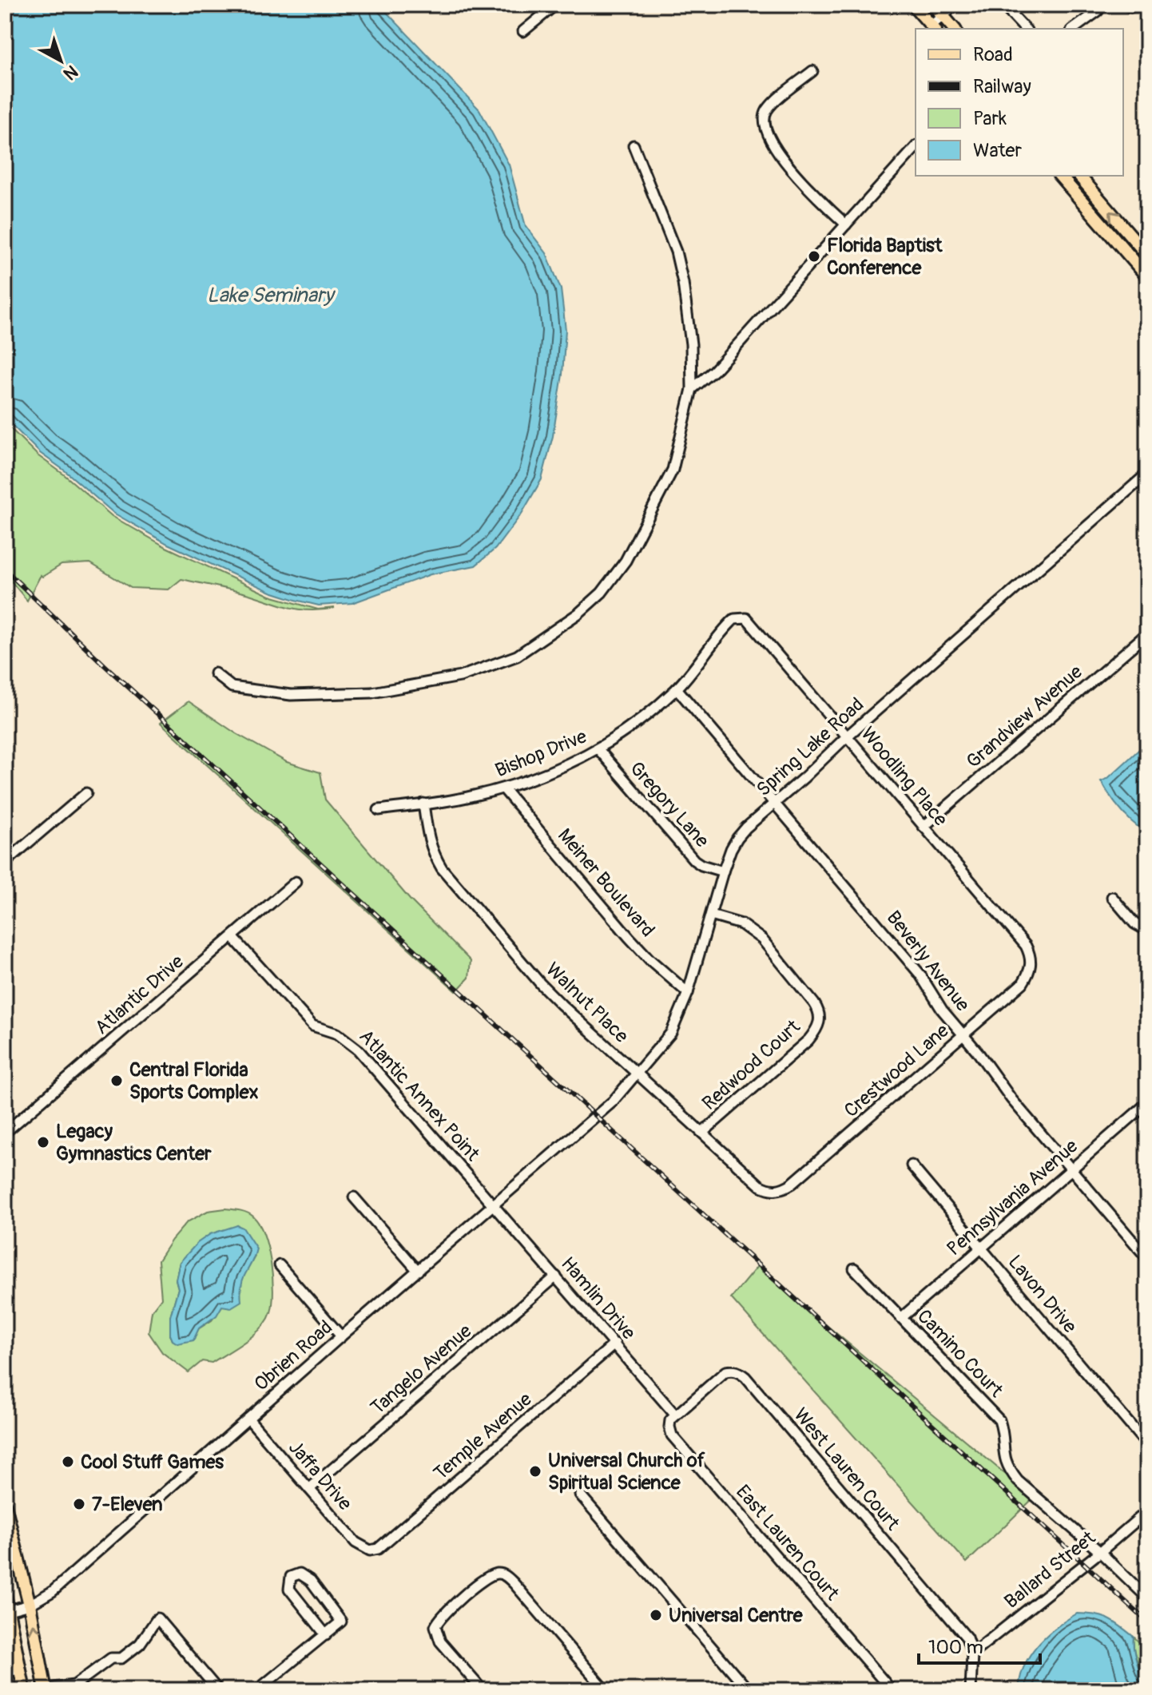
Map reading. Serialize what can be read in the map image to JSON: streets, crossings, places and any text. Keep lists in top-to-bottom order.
{
  "streets": {
    "street": [
      "Grandview Avenue",
      "Spring Lake Road",
      "Bishop Drive",
      "Woodling Place",
      "Gregory Lane",
      "Meiner Boulevard",
      "Beverly Avenue",
      "Atlantic Drive",
      "Walnut Place",
      "Redwood Court",
      "Crestwood Lane",
      "Atlantic Annex Point",
      "Pennsylvania Avenue",
      "Lavon Drive",
      "Hamlin Drive",
      "Camino Court",
      "Obrien Road",
      "Tangelo Avenue",
      "Temple Avenue",
      "West Lauren Court",
      "Jaffa Drive",
      "East Lauren Court",
      "Ballard Street"
    ]
  },
  "crossings": [
    ["Grandview Avenue", "Woodling Place"],
    ["Spring Lake Road", "Woodling Place"],
    ["Spring Lake Road", "Gregory Lane"],
    ["Spring Lake Road", "Meiner Boulevard"],
    ["Spring Lake Road", "Beverly Avenue"],
    ["Spring Lake Road", "Walnut Place"],
    ["Spring Lake Road", "Redwood Court"],
    ["Spring Lake Road", "Obrien Road"],
    ["Bishop Drive", "Woodling Place"],
    ["Bishop Drive", "Gregory Lane"],
    ["Bishop Drive", "Meiner Boulevard"],
    ["Bishop Drive", "Beverly Avenue"],
    ["Bishop Drive", "Walnut Place"],
    ["Woodling Place", "Crestwood Lane"],
    ["Beverly Avenue", "Crestwood Lane"],
    ["Beverly Avenue", "Pennsylvania Avenue"],
    ["Atlantic Drive", "Atlantic Annex Point"],
    ["Walnut Place", "Redwood Court"],
    ["Walnut Place", "Crestwood Lane"],
    ["Atlantic Annex Point", "Hamlin Drive"],
    ["Atlantic Annex Point", "Obrien Road"],
    ["Pennsylvania Avenue", "Lavon Drive"],
    ["Pennsylvania Avenue", "Camino Court"],
    ["Hamlin Drive", "Obrien Road"],
    ["Hamlin Drive", "Tangelo Avenue"],
    ["Hamlin Drive", "Temple Avenue"],
    ["Hamlin Drive", "West Lauren Court"],
    ["Hamlin Drive", "East Lauren Court"],
    ["Camino Court", "Ballard Street"],
    ["Obrien Road", "Jaffa Drive"],
    ["Tangelo Avenue", "Jaffa Drive"],
    ["Temple Avenue", "Jaffa Drive"],
    ["West Lauren Court", "East Lauren Court"],
    ["West Lauren Court", "Ballard Street"]
  ],
  "water": ["Lake Seminary"],
  "places": [
    "Florida Baptist Conference",
    "Central Florida Sports Complex",
    "Legacy Gymnastics Center",
    "Cool Stuff Games",
    "Universal Church of Spiritual Science",
    "7-Eleven",
    "Universal Centre"
  ],
  "legend": [
    "Road",
    "Railway",
    "Park",
    "Water"
  ],
  "scale_bar": "100 m",
  "north": "bottom right"
}
